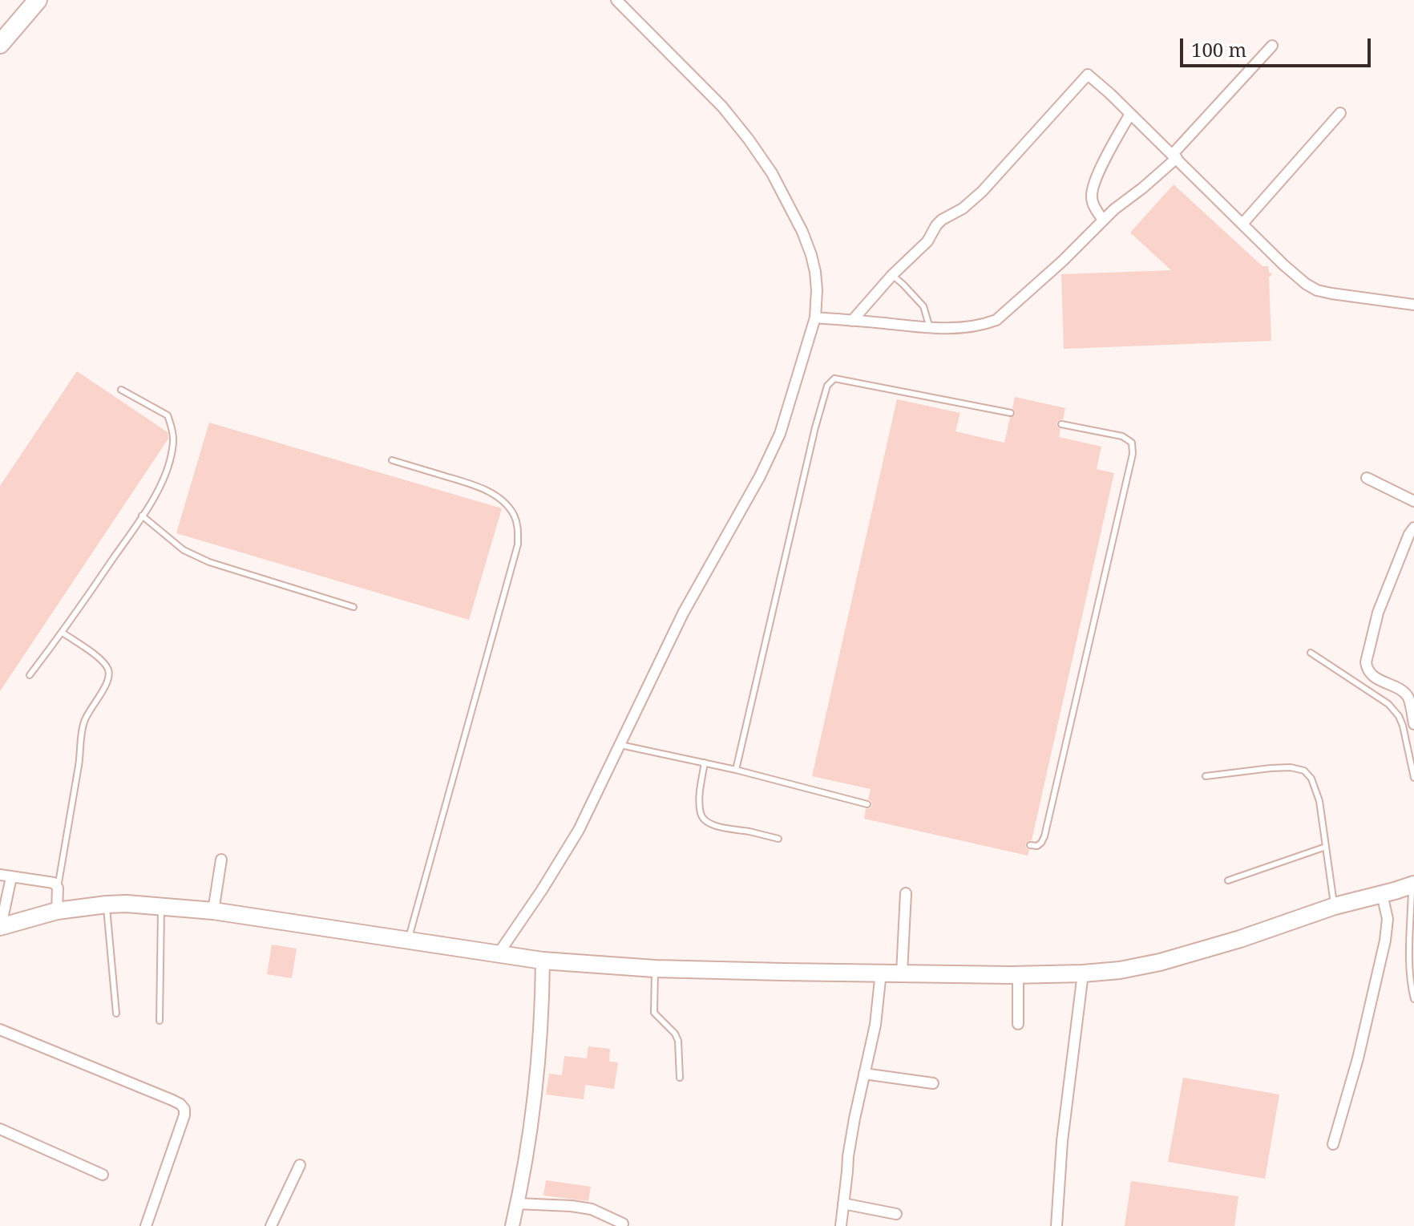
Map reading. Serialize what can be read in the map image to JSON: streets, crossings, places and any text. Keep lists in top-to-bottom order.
{
  "scale_bar": "100 m"
}
